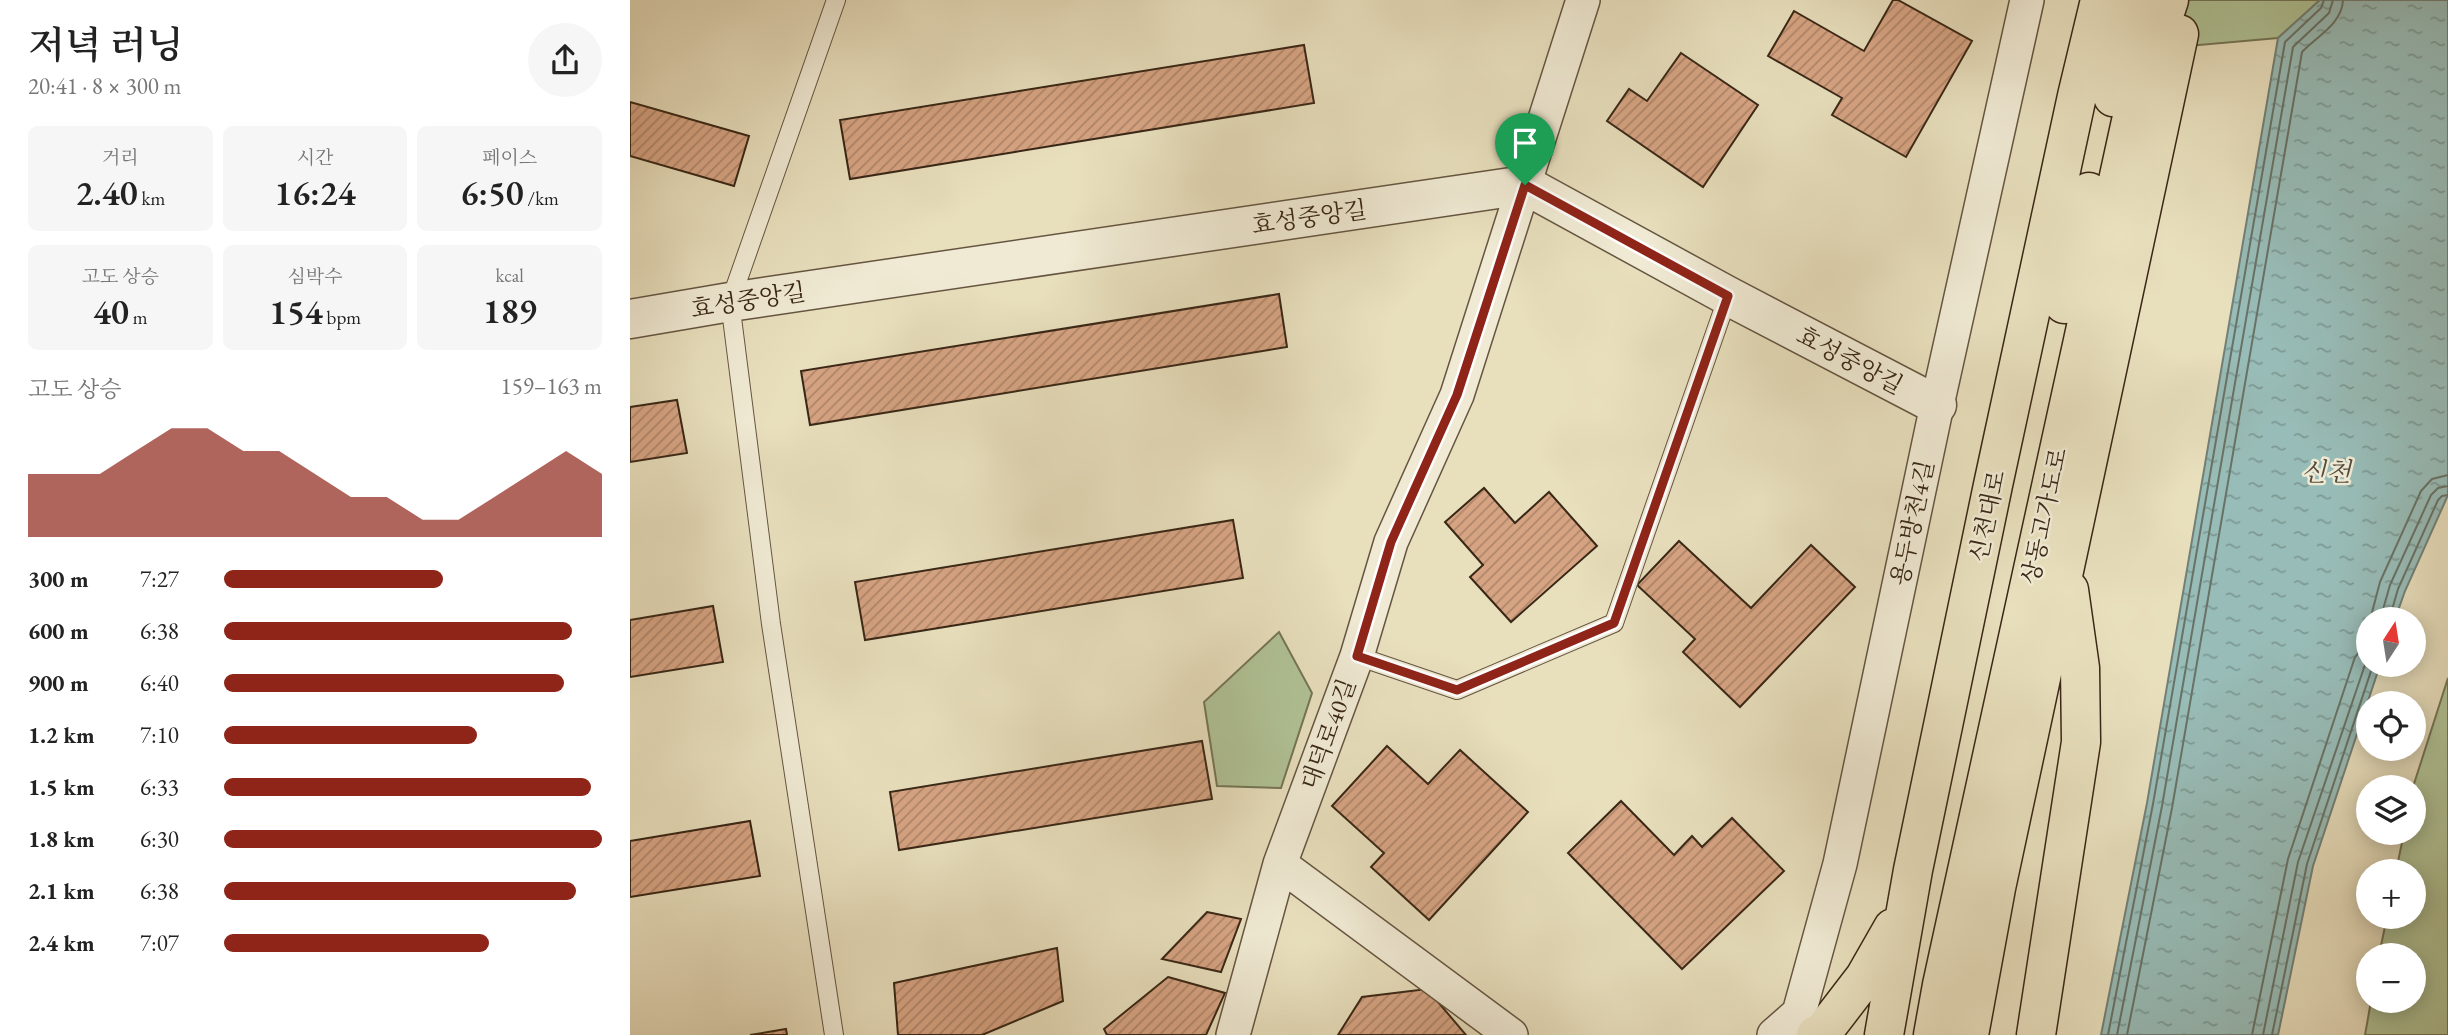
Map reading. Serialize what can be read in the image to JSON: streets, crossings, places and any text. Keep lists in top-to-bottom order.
{
  "streets": {
    "highway": ["신천대로", "상동고가도로"],
    "street": ["효성중앙길", "용두방천4길", "대덕로40길"]
  },
  "crossings": [
    ["효성중앙길", "용두방천4길"],
    ["효성중앙길", "대덕로40길"]
  ],
  "water": ["신천"],
  "north": "top",
  "page": {
    "heading": ["저녁 러닝", "20:41 · 8 × 300 m"],
    "stats": [
      ["거리", "2.40 km"],
      ["시간", "16:24"],
      ["페이스", "6:50 /km"],
      ["고도 상승", "40 m"],
      ["심박수", "154 bpm"],
      ["kcal", "189"]
    ],
    "chart": ["고도 상승", "159–163 m"],
    "list": [
      {
        "name": "300 m",
        "note": "7:27"
      },
      {
        "name": "600 m",
        "note": "6:38"
      },
      {
        "name": "900 m",
        "note": "6:40"
      },
      {
        "name": "1.2 km",
        "note": "7:10"
      },
      {
        "name": "1.5 km",
        "note": "6:33"
      },
      {
        "name": "1.8 km",
        "note": "6:30"
      },
      {
        "name": "2.1 km",
        "note": "6:38"
      },
      {
        "name": "2.4 km",
        "note": "7:07"
      }
    ],
    "map_buttons": ["+", "−"]
  }
}
